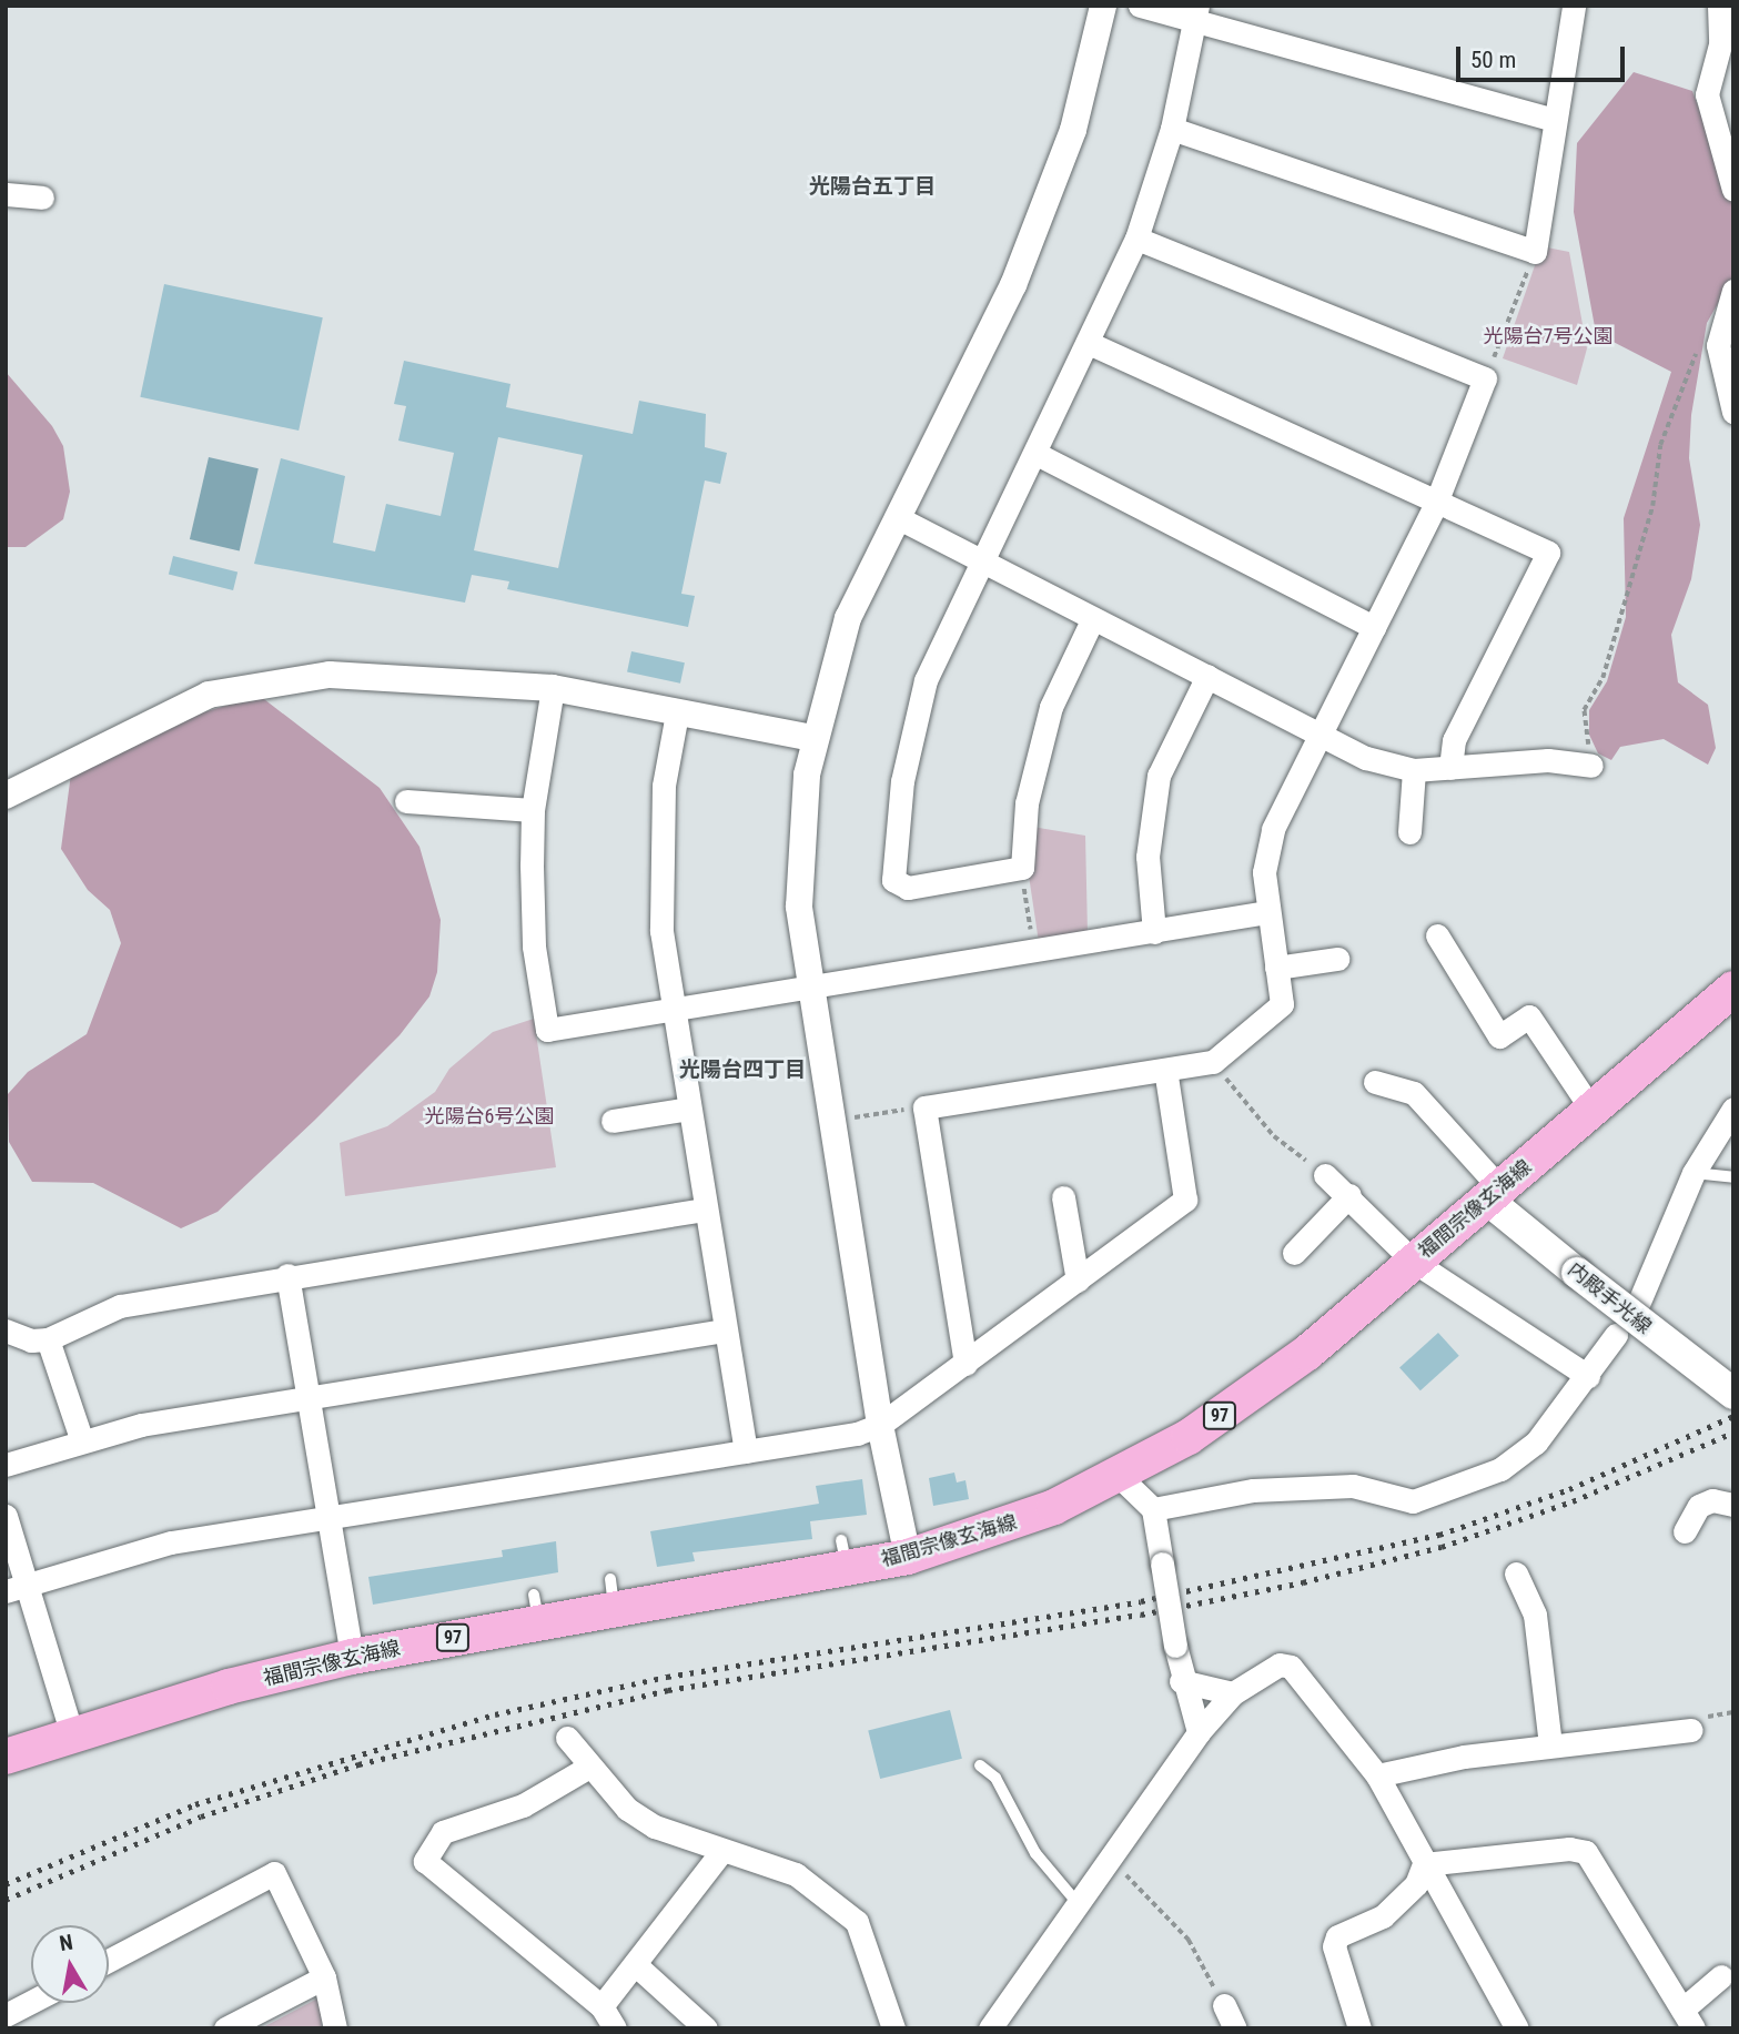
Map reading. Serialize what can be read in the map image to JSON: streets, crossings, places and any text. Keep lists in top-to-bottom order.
{
  "streets": {
    "main road": ["福間宗像玄海線", "内殿手光線", "97"]
  },
  "crossings": [
    ["福間宗像玄海線", "内殿手光線"]
  ],
  "districts": ["光陽台五丁目", "光陽台四丁目"],
  "parks": ["光陽台7号公園", "光陽台6号公園"],
  "scale_bar": "50 m",
  "north": "top"
}
